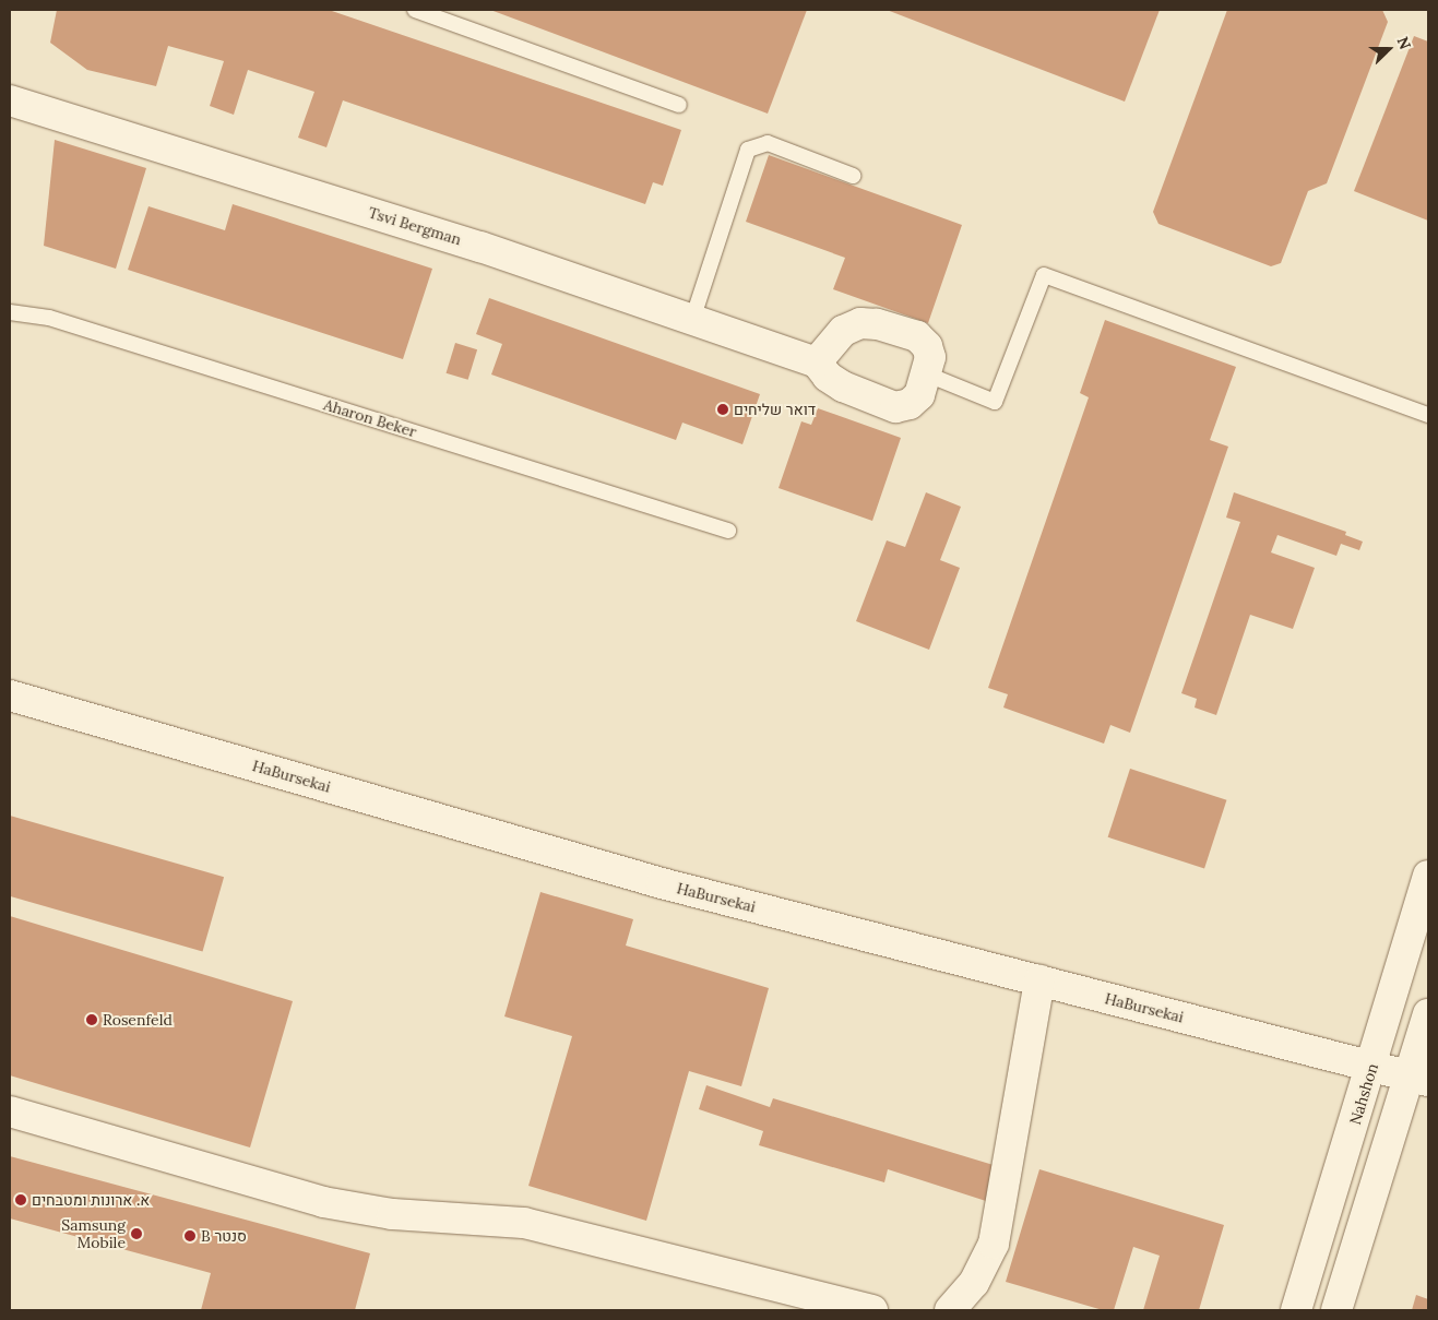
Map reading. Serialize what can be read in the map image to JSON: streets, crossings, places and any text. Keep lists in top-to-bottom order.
{
  "streets": {
    "street": ["Tsvi Bergman", "HaBursekai", "Nahshon"],
    "lane": ["Aharon Beker"]
  },
  "crossings": [
    ["HaBursekai", "Nahshon"]
  ],
  "places": [
    "דואר שליחים",
    "Rosenfeld",
    "א. ארונות ומטבחים",
    "Samsung Mobile",
    "B סנטר"
  ],
  "north": "right"
}
